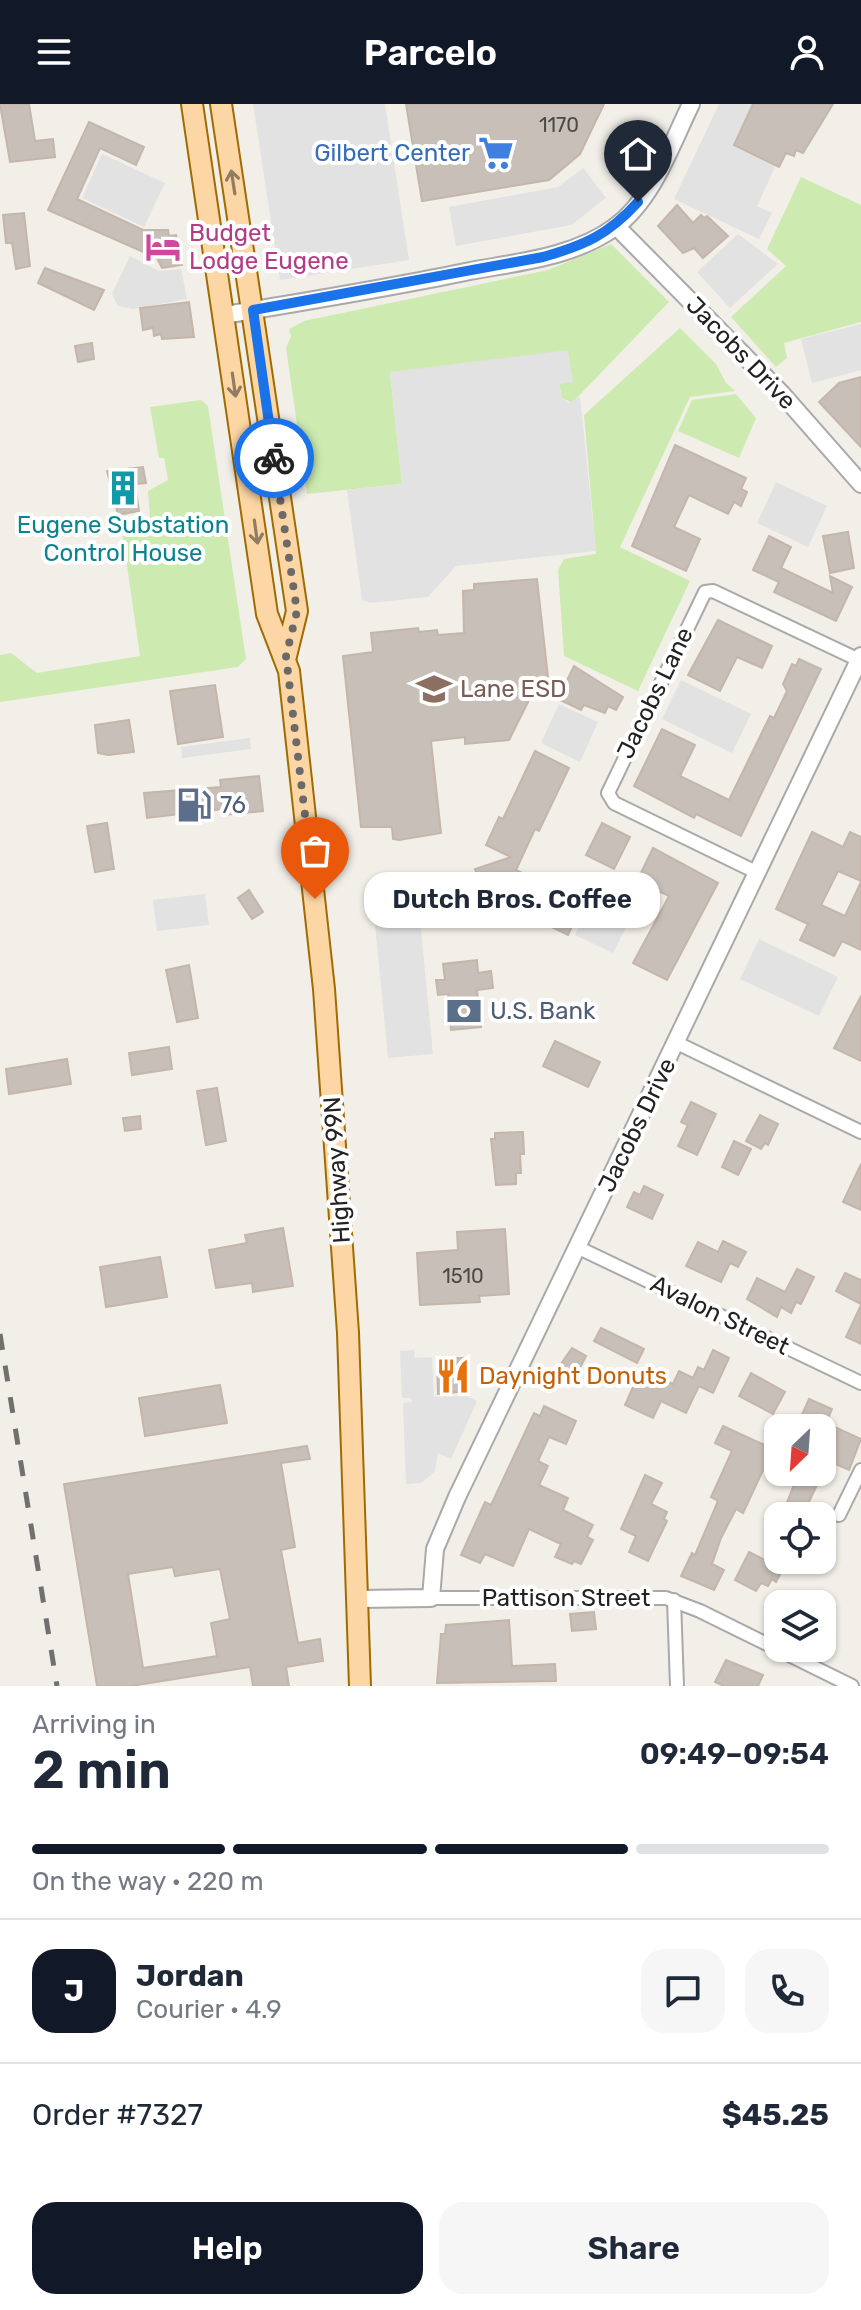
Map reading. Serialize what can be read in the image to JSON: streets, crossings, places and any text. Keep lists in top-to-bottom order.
{
  "streets": {
    "main road": ["Highway 99N"],
    "street": [
      "Jacobs Drive",
      "Jacobs Lane",
      "Avalon Street",
      "Pattison Street"
    ]
  },
  "crossings": [
    ["Jacobs Drive", "Jacobs Lane"],
    ["Jacobs Drive", "Avalon Street"],
    ["Jacobs Drive", "Pattison Street"],
    ["Highway 99N", "Pattison Street"]
  ],
  "places": {
    "supermarket": ["Gilbert Center"],
    "hotel": ["Budget Lodge Eugene"],
    "building": ["Eugene Substation Control House"],
    "school or university": ["Lane ESD"],
    "fuel station": ["76"],
    "other": ["Dutch Bros. Coffee"],
    "bank": ["U.S. Bank"],
    "restaurant": ["Daynight Donuts"]
  },
  "house_numbers": ["1170", "1510"],
  "north": "bottom left",
  "page": {
    "header": "Parcelo",
    "bubble": "Dutch Bros. Coffee",
    "heading": ["2 min", "Arriving in", "09:49–09:54"],
    "panel": [
      "Jordan",
      "Courier · 4.9",
      "Order #7327",
      "$45.25"
    ],
    "bar": "On the way · 220 m",
    "round": "J",
    "buttons": ["Help", "Share"]
  }
}
